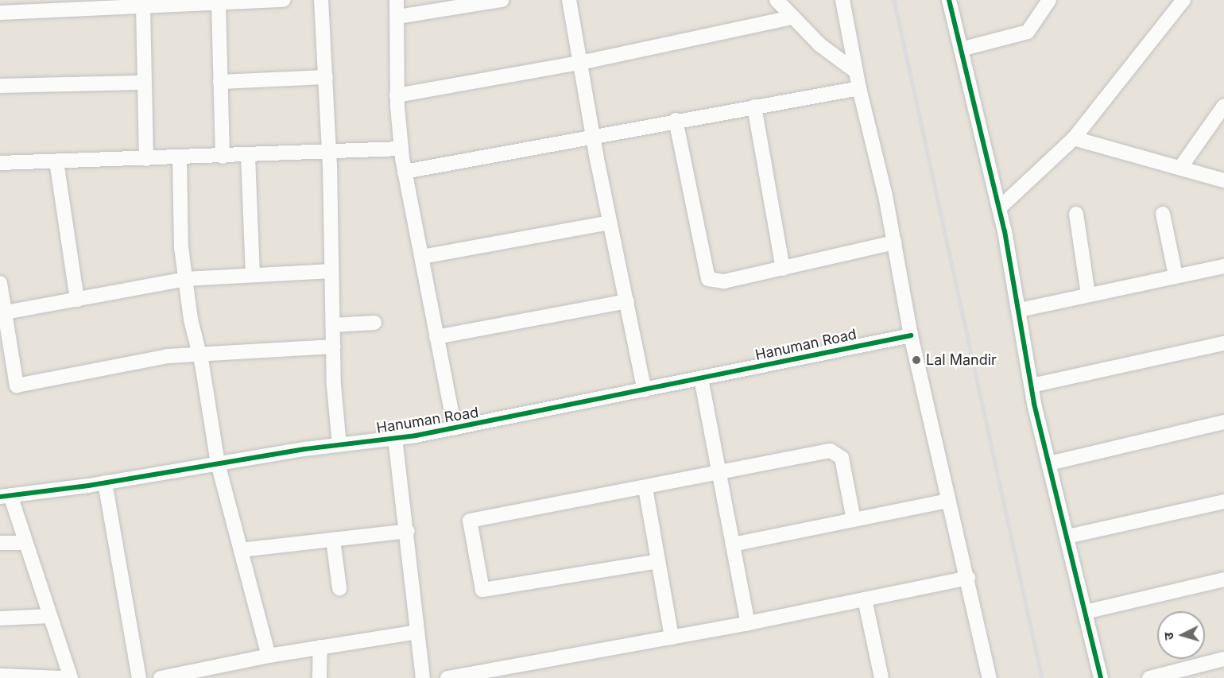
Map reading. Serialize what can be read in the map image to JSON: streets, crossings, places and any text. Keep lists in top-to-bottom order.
{
  "streets": {
    "street": ["Hanuman Road"]
  },
  "places": ["Lal Mandir"],
  "north": "left"
}
